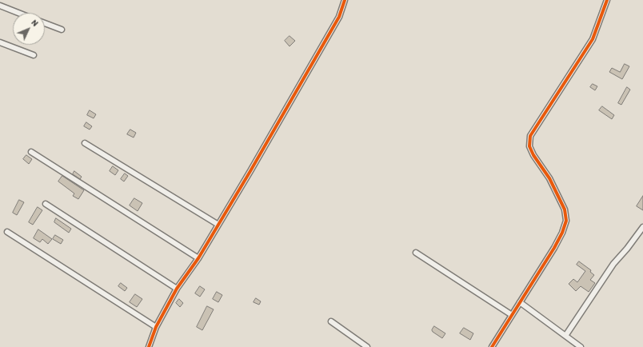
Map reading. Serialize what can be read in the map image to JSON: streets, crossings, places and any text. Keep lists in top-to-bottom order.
{
  "north": "top right"
}
